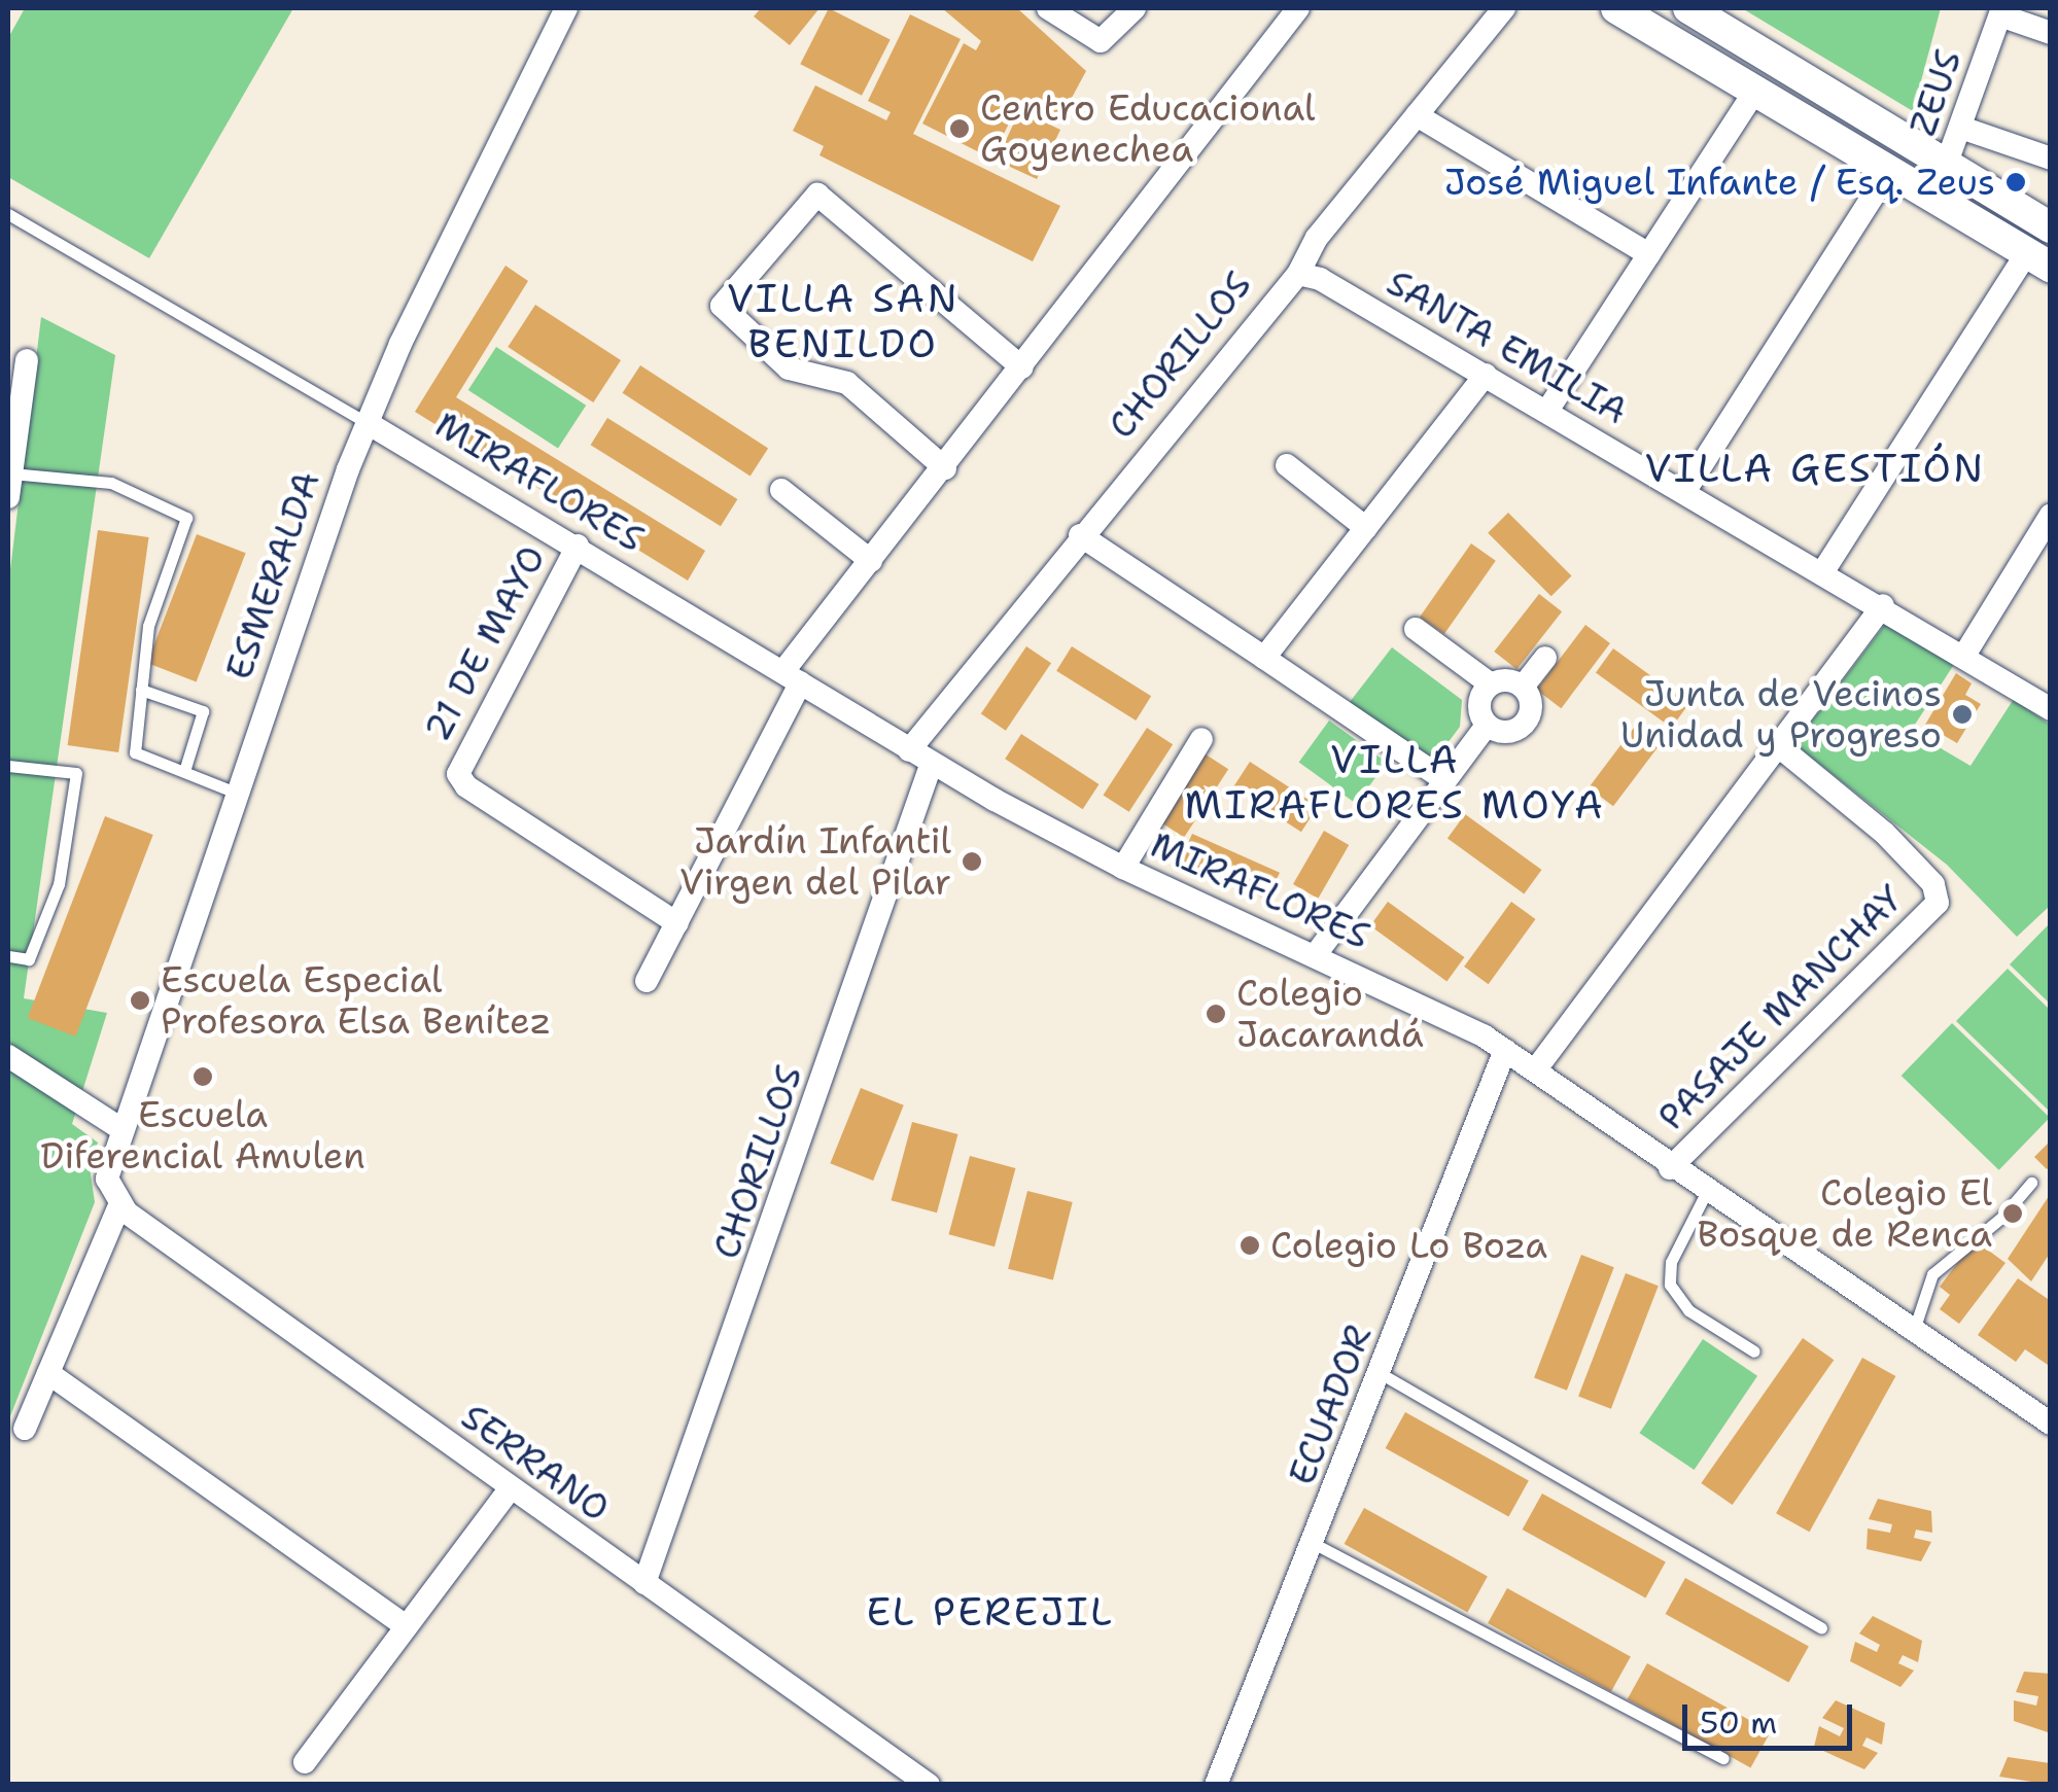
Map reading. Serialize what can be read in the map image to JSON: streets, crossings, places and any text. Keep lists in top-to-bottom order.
{
  "streets": {
    "street": [
      "ZEUS",
      "SANTA EMILIA",
      "CHORILLOS",
      "MIRAFLORES",
      "ESMERALDA",
      "21 DE MAYO",
      "PASAJE MANCHAY",
      "ECUADOR",
      "SERRANO"
    ]
  },
  "crossings": [
    ["SANTA EMILIA", "CHORILLOS"],
    ["CHORILLOS", "MIRAFLORES"],
    ["CHORILLOS", "SERRANO"],
    ["MIRAFLORES", "ESMERALDA"],
    ["MIRAFLORES", "21 DE MAYO"],
    ["MIRAFLORES", "PASAJE MANCHAY"],
    ["MIRAFLORES", "ECUADOR"],
    ["ESMERALDA", "SERRANO"]
  ],
  "districts": [
    "VILLA SAN BENILDO",
    "VILLA GESTIÓN",
    "VILLA MIRAFLORES MOYA",
    "EL PEREJIL"
  ],
  "places": [
    "Centro Educacional Goyenechea",
    "José Miguel Infante / Esq. Zeus",
    "Junta de Vecinos Unidad y Progreso",
    "Jardín Infantil Virgen del Pilar",
    "Escuela Especial Profesora Elsa Benítez",
    "Colegio Jacarandá",
    "Escuela Diferencial Amulen",
    "Colegio El Bosque de Renca",
    "Colegio Lo Boza"
  ],
  "scale_bar": "50 m"
}
